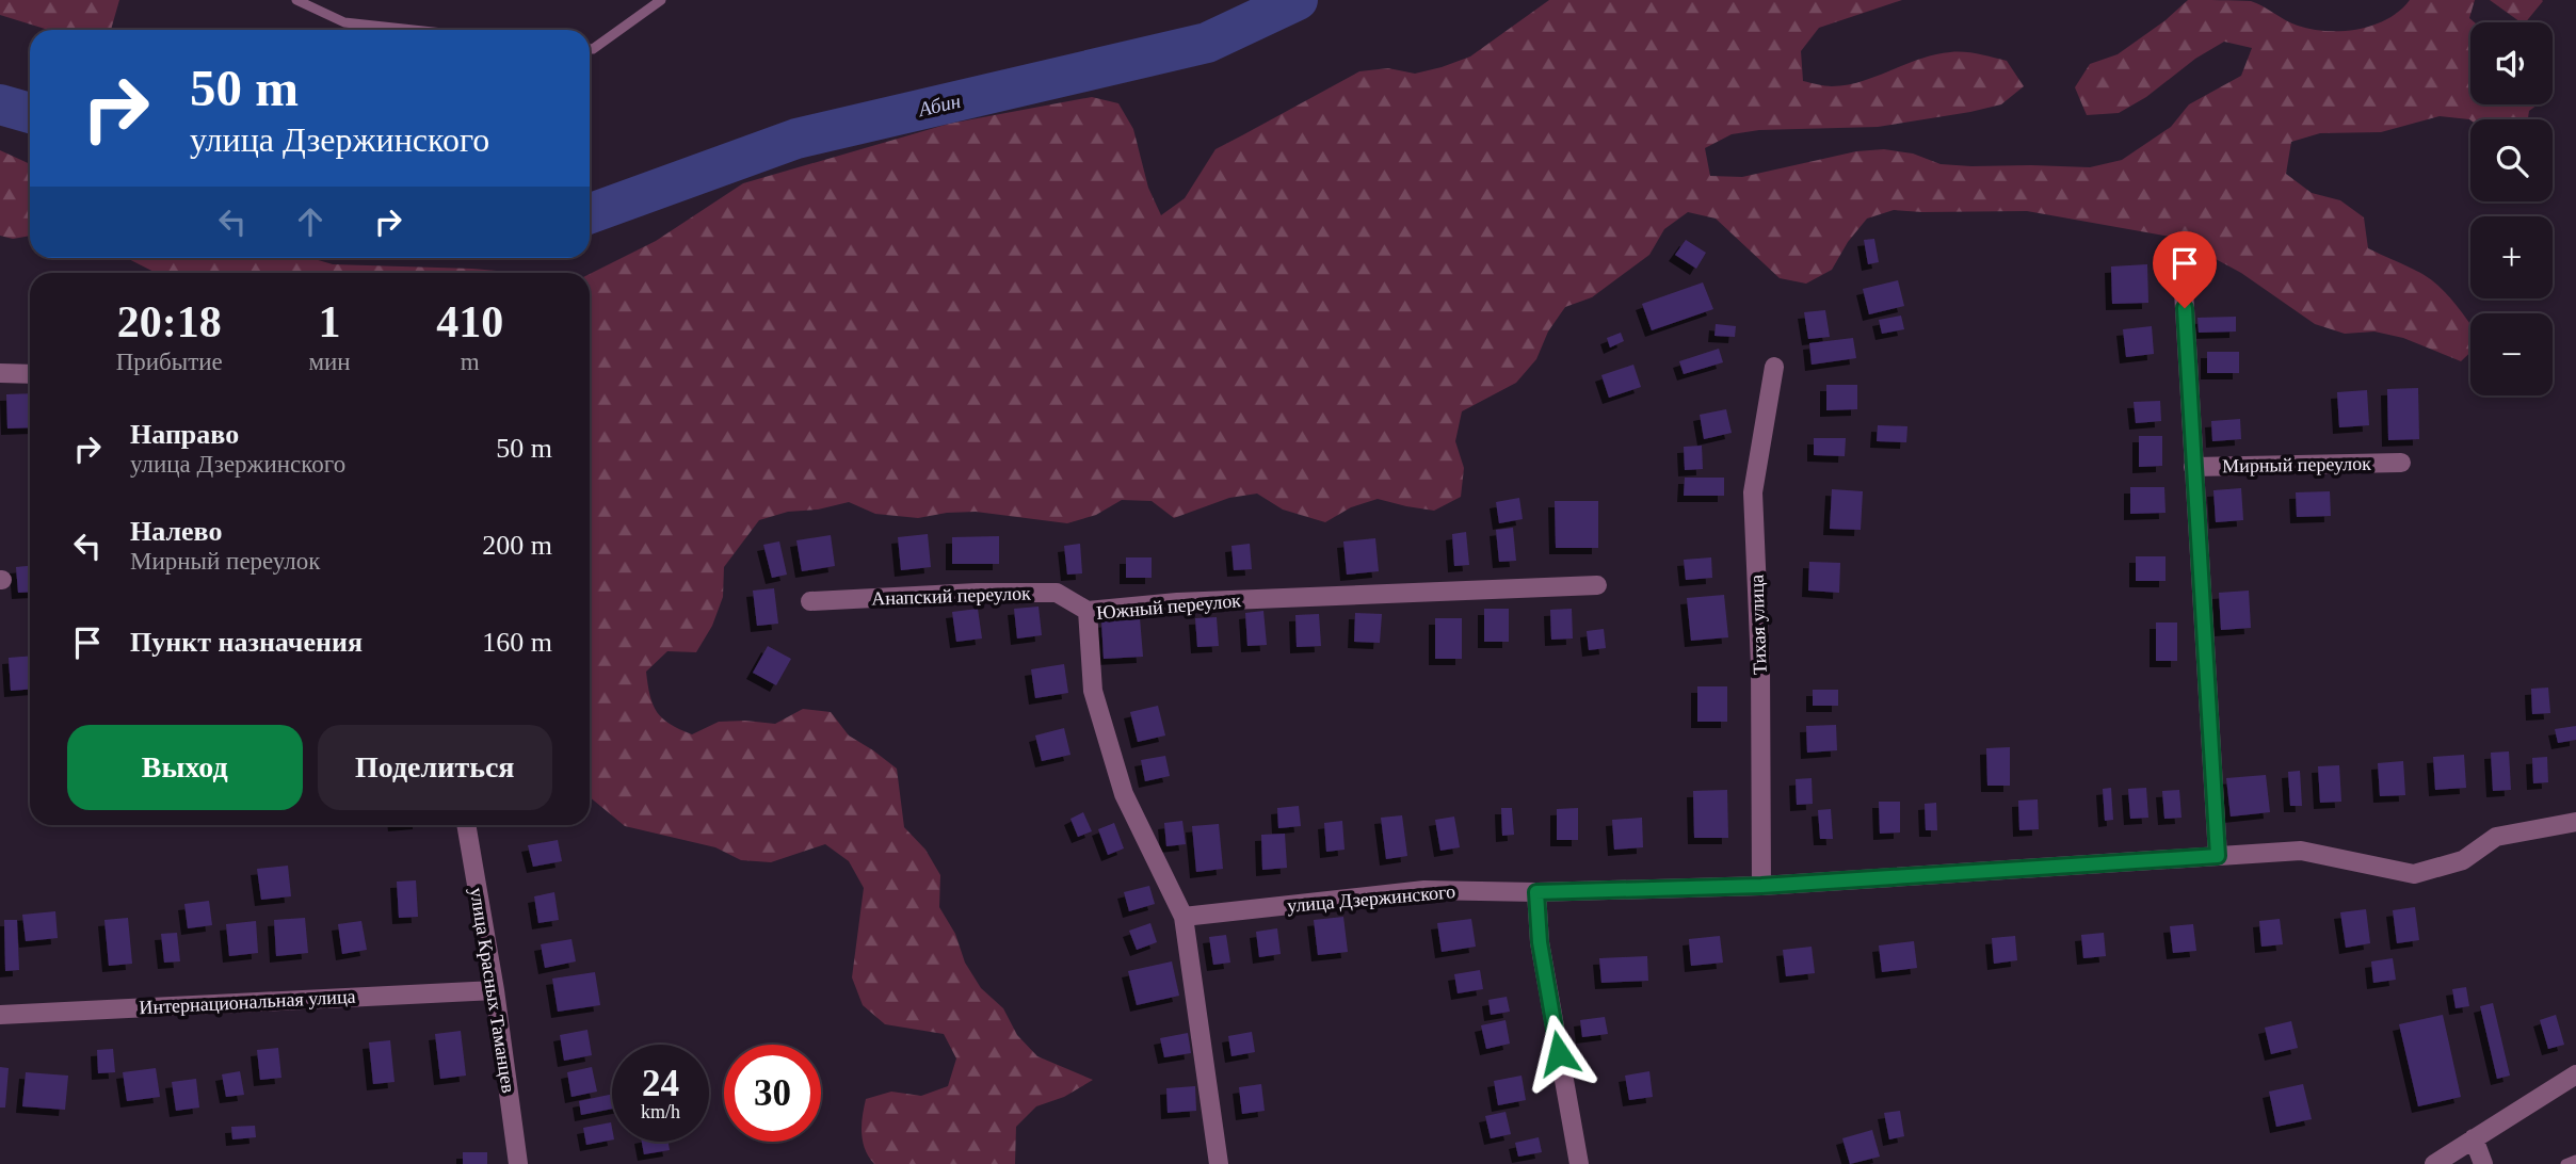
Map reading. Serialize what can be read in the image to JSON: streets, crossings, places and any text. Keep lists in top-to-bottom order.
{
  "streets": {
    "street": [
      "Мирный переулок",
      "Анапский переулок",
      "Южный переулок",
      "Тихая улица",
      "улица Дзержинского",
      "улица Красных Таманцев",
      "Интернациональная улица"
    ]
  },
  "crossings": [
    ["Анапский переулок", "Южный переулок"],
    ["Южный переулок", "улица Дзержинского"],
    ["Тихая улица", "улица Дзержинского"],
    ["улица Красных Таманцев", "Интернациональная улица"]
  ],
  "water": ["Абин"],
  "page": {
    "map_buttons": ["+", "−"],
    "turn": ["50 m", "улица Дзержинского"],
    "eta": [
      "20:18",
      "Прибытие",
      "1",
      "мин",
      "410",
      "m"
    ],
    "list": [
      {
        "name": "Направо",
        "note": "улица Дзержинского",
        "value": "50 m"
      },
      {
        "name": "Налево",
        "note": "Мирный переулок",
        "value": "200 m"
      },
      {
        "name": "Пункт назначения",
        "value": "160 m"
      }
    ],
    "buttons": ["Выход", "Поделиться"],
    "speed": "24 km/h",
    "limit": "30"
  }
}
